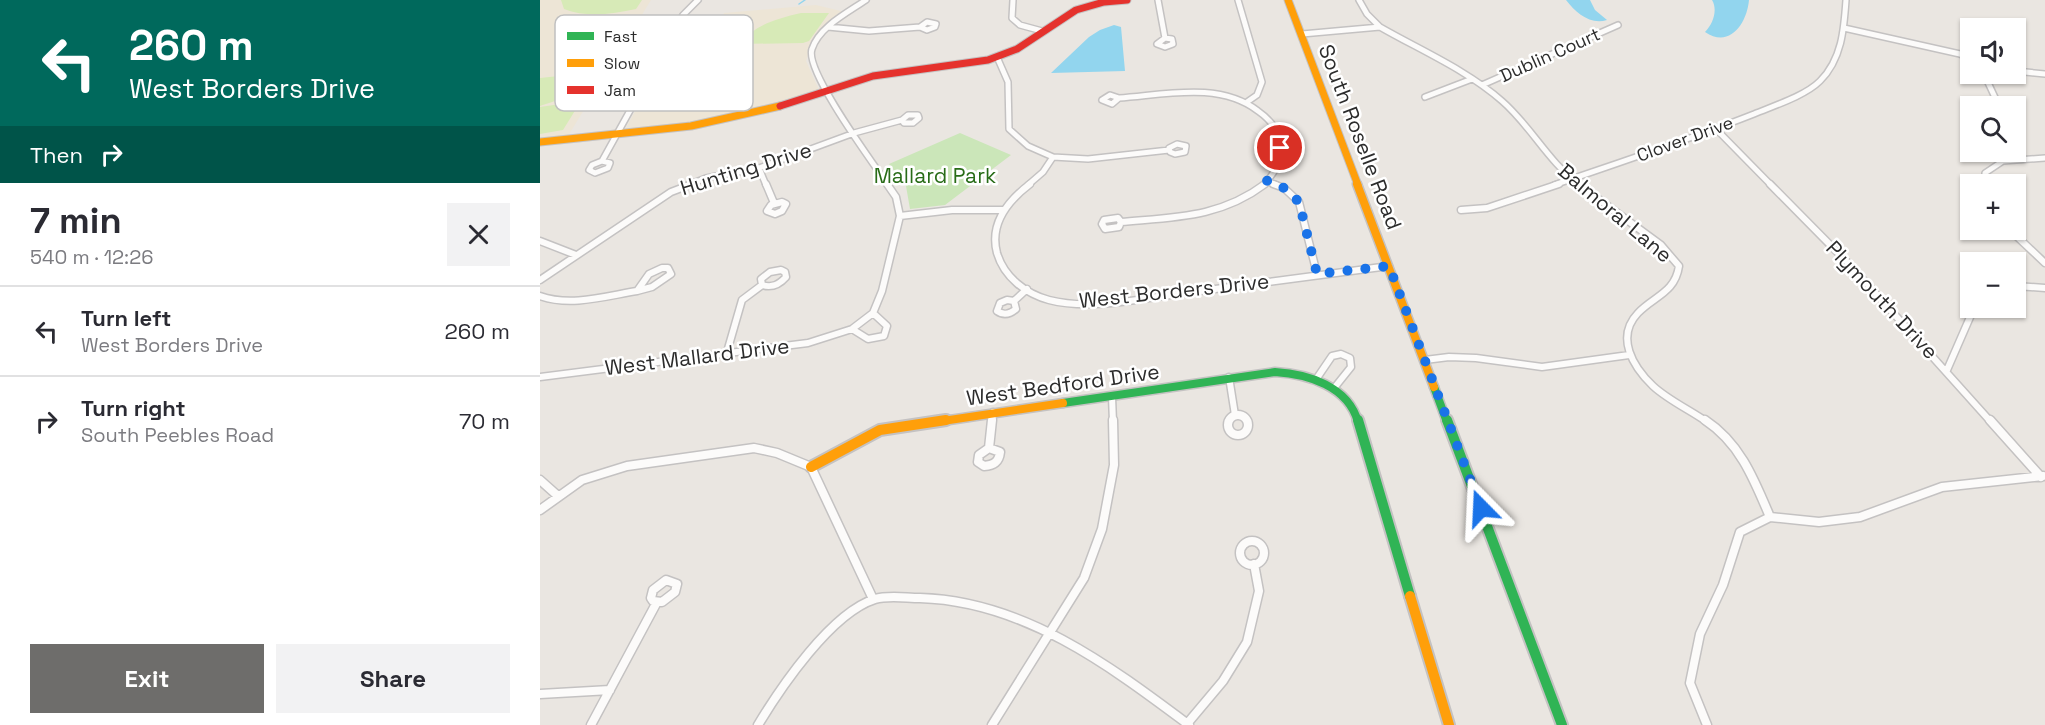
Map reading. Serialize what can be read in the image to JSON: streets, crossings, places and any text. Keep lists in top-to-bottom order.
{
  "streets": {
    "main road": ["South Roselle Road", "West Bedford Drive"],
    "street": [
      "Dublin Court",
      "Clover Drive",
      "Hunting Drive",
      "Balmoral Lane",
      "West Borders Drive",
      "Plymouth Drive",
      "West Mallard Drive"
    ]
  },
  "crossings": [
    ["Dublin Court", "Balmoral Lane"],
    ["South Roselle Road", "West Borders Drive"],
    ["Clover Drive", "Balmoral Lane"],
    ["Clover Drive", "Plymouth Drive"]
  ],
  "parks": ["Mallard Park"],
  "legend": ["Fast", "Slow", "Jam"],
  "page": {
    "turn": ["260 m", "West Borders Drive"],
    "map_buttons": ["+", "−"],
    "then": "Then",
    "heading": ["7 min", "540 m · 12:26"],
    "list": [
      {
        "name": "Turn left",
        "note": "West Borders Drive",
        "value": "260 m"
      },
      {
        "name": "Turn right",
        "note": "South Peebles Road",
        "value": "70 m"
      }
    ],
    "buttons": ["Exit", "Share"]
  }
}
